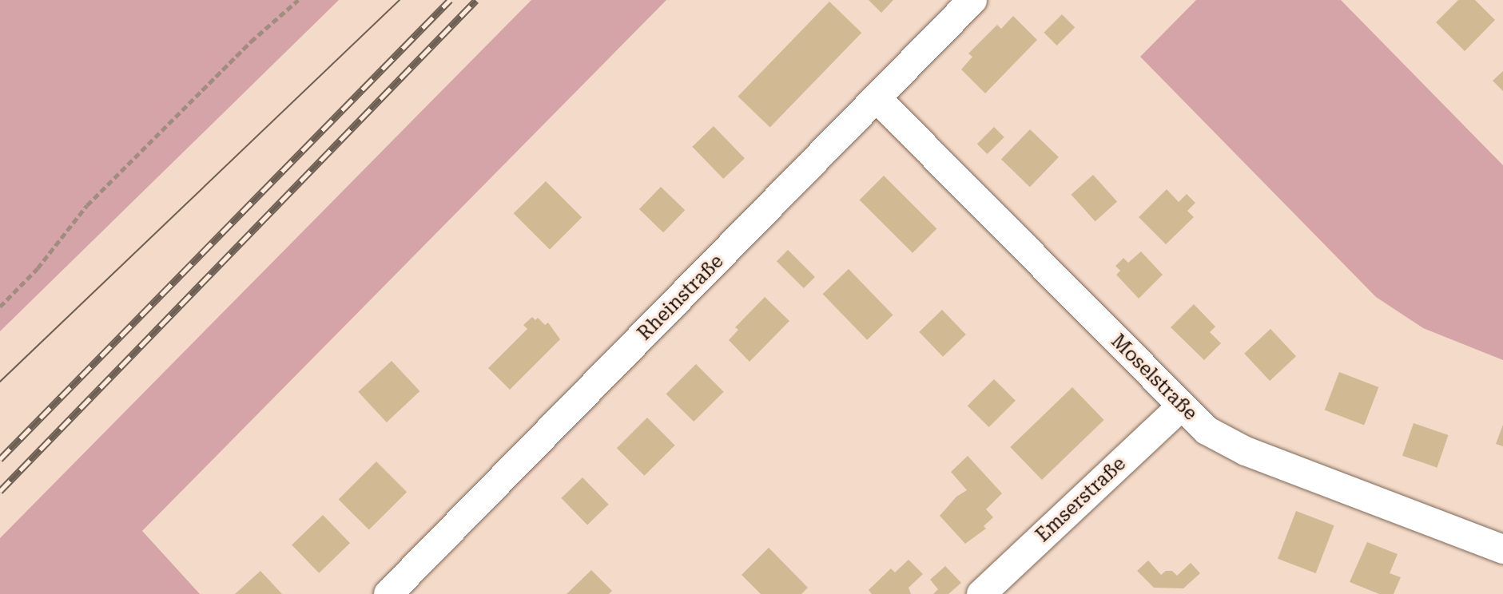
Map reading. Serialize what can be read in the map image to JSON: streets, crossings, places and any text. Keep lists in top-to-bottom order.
{
  "streets": {
    "street": ["Rheinstraße", "Moselstraße", "Emserstraße"]
  },
  "crossings": [
    ["Rheinstraße", "Moselstraße"],
    ["Moselstraße", "Emserstraße"]
  ]
}
